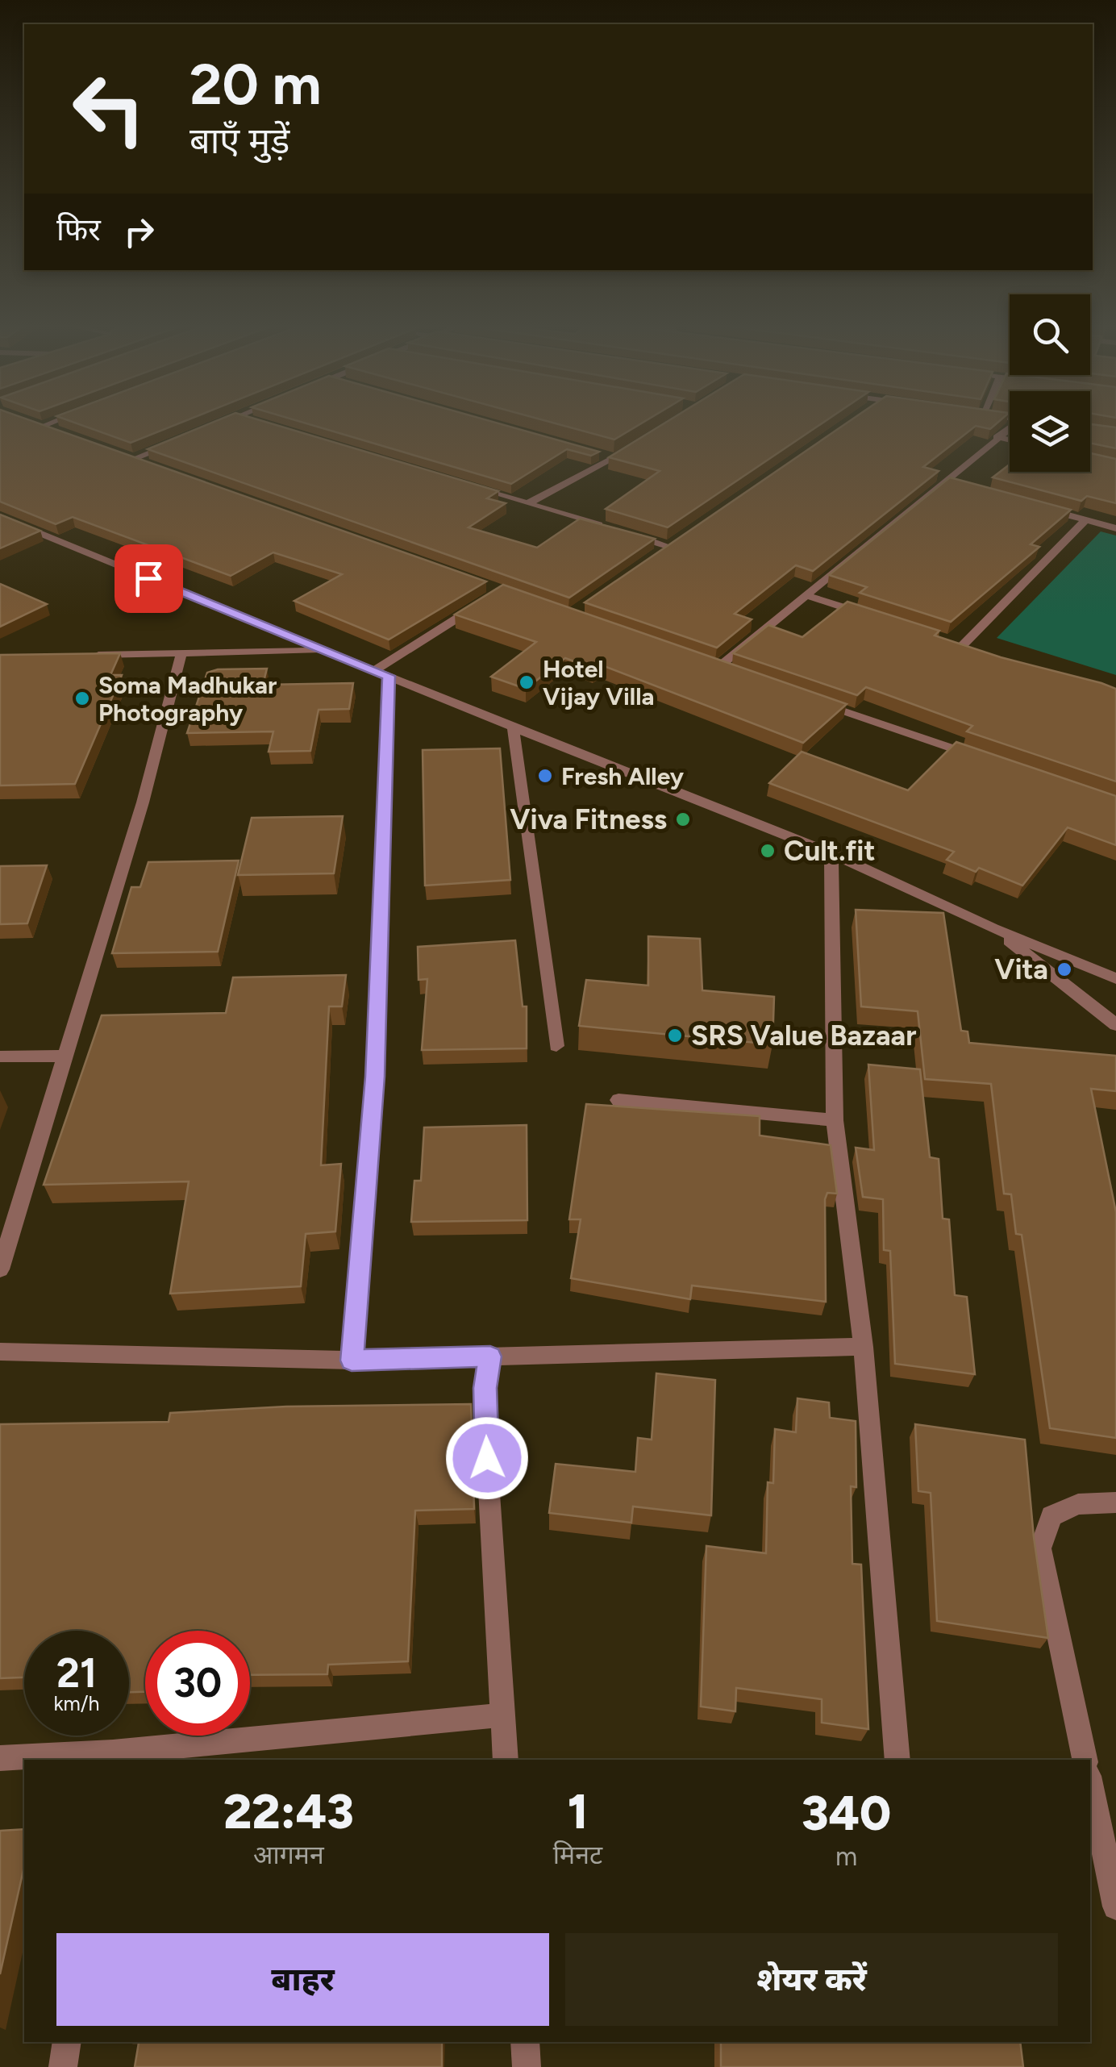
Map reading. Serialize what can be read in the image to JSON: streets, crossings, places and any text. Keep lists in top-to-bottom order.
{
  "places": [
    "Hotel Vijay Villa",
    "Soma Madhukar Photography",
    "Fresh Alley",
    "Viva Fitness",
    "Cult.fit",
    "Vita",
    "SRS Value Bazaar"
  ],
  "page": {
    "turn": ["20 m", "बाएँ मुड़ें"],
    "then": "फिर",
    "speed": "21 km/h",
    "limit": "30",
    "eta": [
      "22:43",
      "आगमन",
      "1",
      "मिनट",
      "340",
      "m"
    ],
    "buttons": ["बाहर", "शेयर करें"]
  }
}
